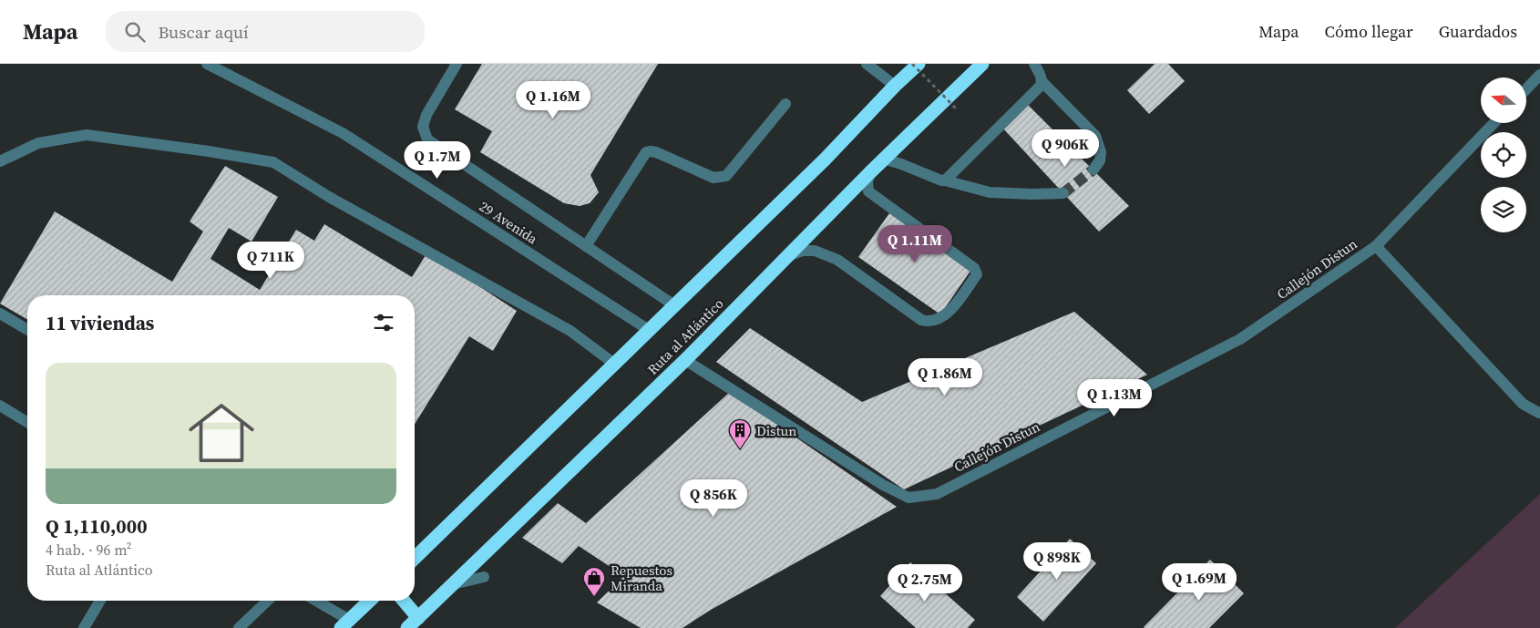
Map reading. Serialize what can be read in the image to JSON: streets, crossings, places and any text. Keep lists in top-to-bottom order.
{
  "streets": {
    "highway": ["Ruta al Atlántico"],
    "street": ["29 Avenida", "Callejón Distun"]
  },
  "crossings": [
    ["Callejón Distun", "Ruta al Atlántico"]
  ],
  "places": {
    "building": ["Distun"],
    "shop": ["Repuestos Miranda"]
  },
  "north": "left",
  "page": {
    "header": "Mapa",
    "search": "Buscar aquí",
    "nav": ["Mapa", "Cómo llegar", "Guardados"],
    "price": [
      "Q 1.16M",
      "Q 906K",
      "Q 1.7M",
      "Q 1.11M",
      "Q 711K",
      "Q 1.86M",
      "Q 1.13M",
      "Q 856K",
      "Q 898K",
      "Q 1.69M",
      "Q 2.75M"
    ],
    "heading": "11 viviendas",
    "list": [
      {
        "name": "Q 1,110,000",
        "note": "4 hab. · 96 m² · Ruta al Atlántico"
      }
    ]
  }
}
